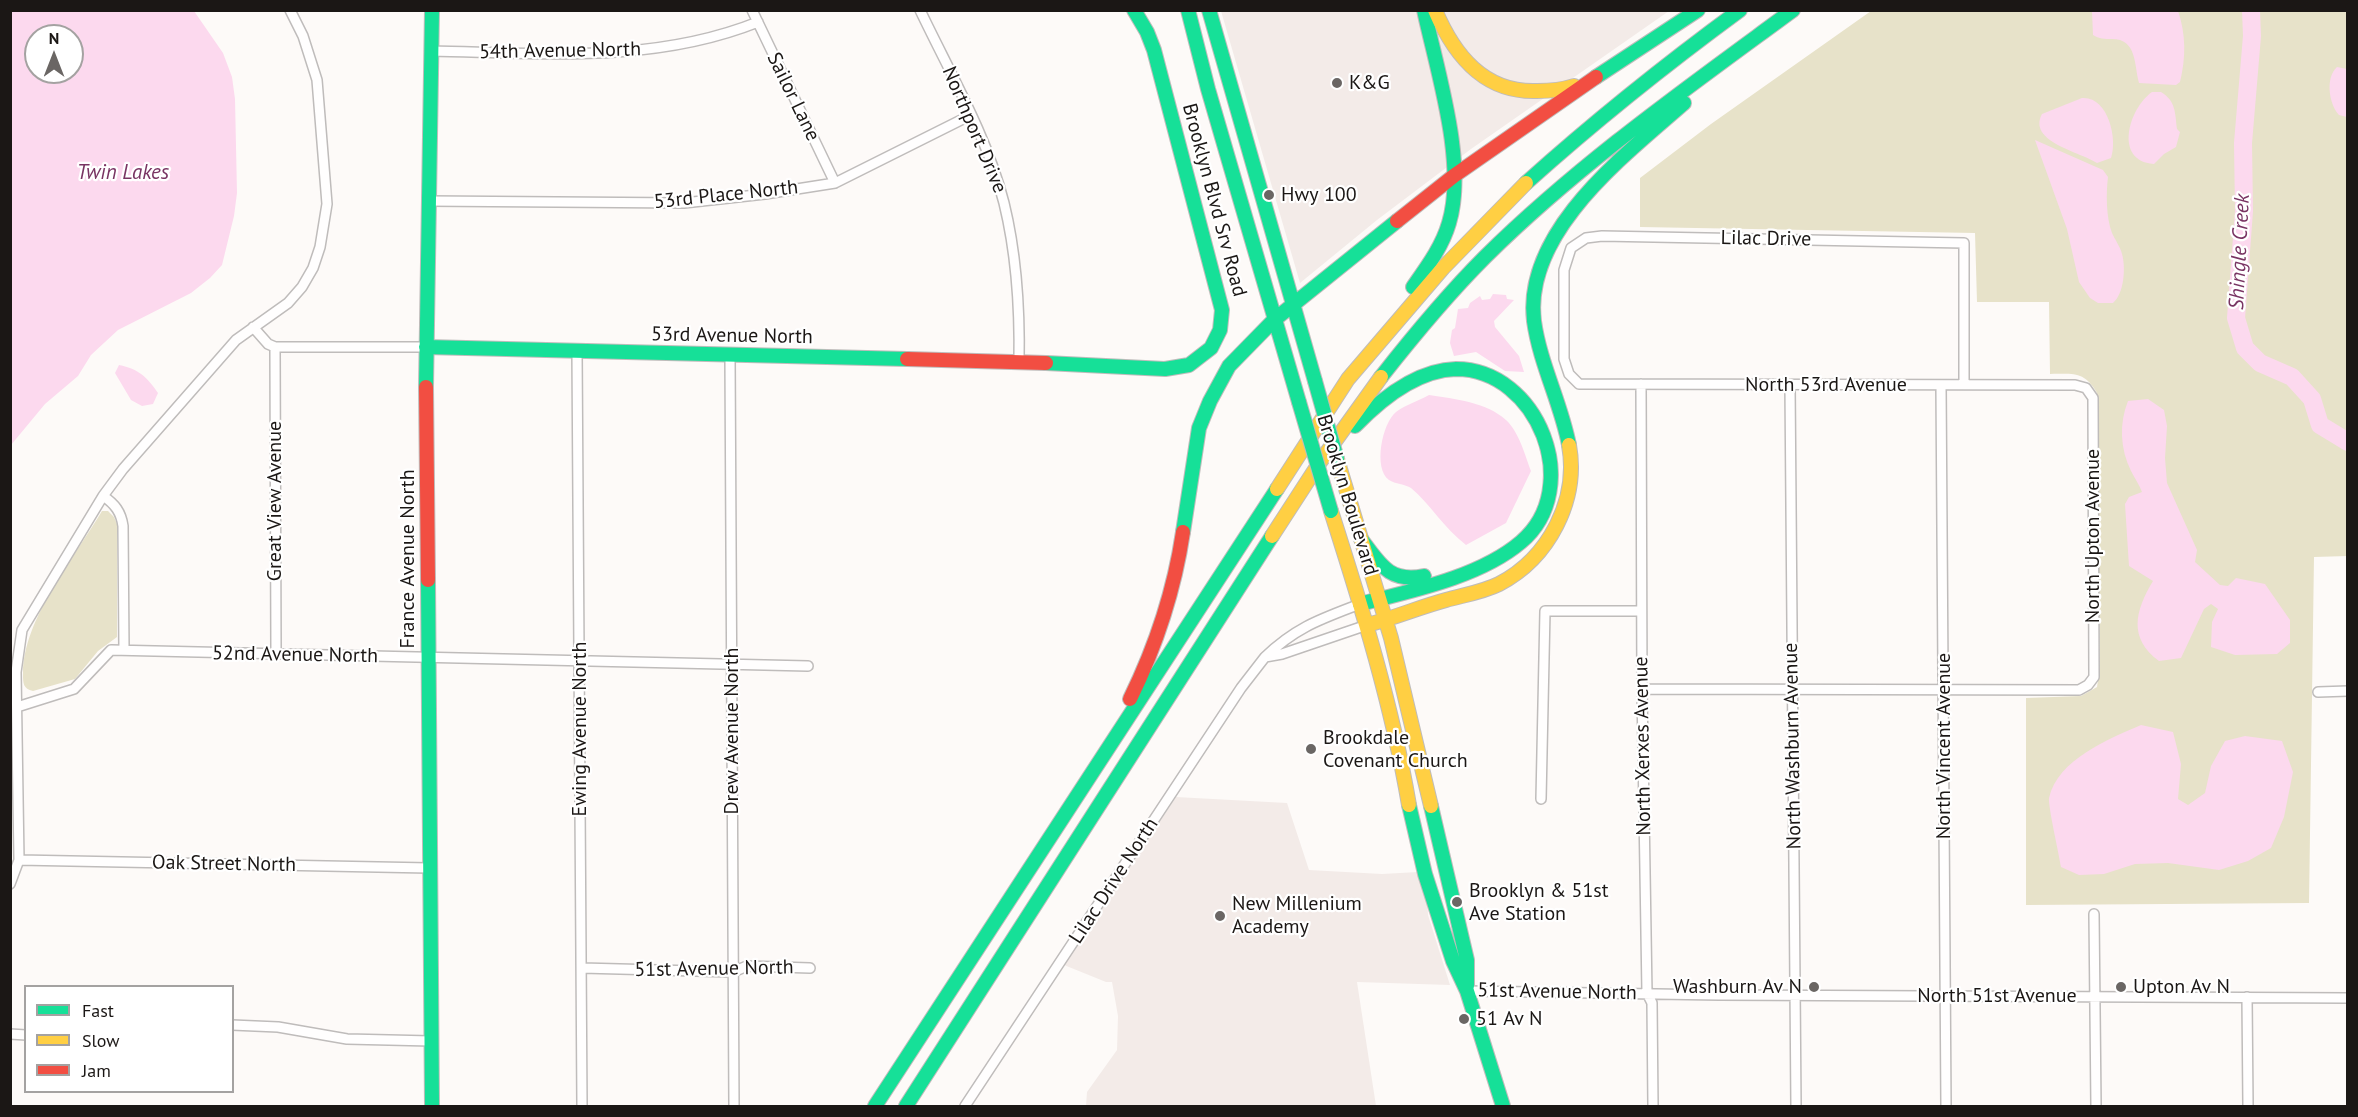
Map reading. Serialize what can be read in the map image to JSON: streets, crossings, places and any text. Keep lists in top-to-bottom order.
{
  "streets": {
    "main road": [
      "Brooklyn Blvd Srv Road",
      "53rd Avenue North",
      "Brooklyn Boulevard",
      "France Avenue North"
    ],
    "street": [
      "54th Avenue North",
      "Sailor Lane",
      "Northport Drive",
      "53rd Place North",
      "Lilac Drive",
      "North 53rd Avenue",
      "Great View Avenue",
      "North Upton Avenue",
      "52nd Avenue North",
      "Ewing Avenue North",
      "Drew Avenue North",
      "North Xerxes Avenue",
      "North Washburn Avenue",
      "North Vincent Avenue",
      "Oak Street North",
      "Lilac Drive North",
      "51st Avenue North",
      "North 51st Avenue"
    ]
  },
  "crossings": [
    ["54th Avenue North", "Sailor Lane"],
    ["54th Avenue North", "France Avenue North"],
    ["Sailor Lane", "53rd Place North"],
    ["Northport Drive", "53rd Place North"],
    ["Northport Drive", "53rd Avenue North"],
    ["53rd Place North", "France Avenue North"],
    ["Brooklyn Blvd Srv Road", "53rd Avenue North"],
    ["Lilac Drive", "North 53rd Avenue"],
    ["53rd Avenue North", "Great View Avenue"],
    ["53rd Avenue North", "France Avenue North"],
    ["53rd Avenue North", "Ewing Avenue North"],
    ["53rd Avenue North", "Drew Avenue North"],
    ["North 53rd Avenue", "North Upton Avenue"],
    ["North 53rd Avenue", "North Xerxes Avenue"],
    ["North 53rd Avenue", "North Washburn Avenue"],
    ["North 53rd Avenue", "North Vincent Avenue"],
    ["Brooklyn Boulevard", "Lilac Drive North"],
    ["Brooklyn Boulevard", "51st Avenue North"],
    ["Great View Avenue", "52nd Avenue North"],
    ["North Upton Avenue", "North Vincent Avenue"],
    ["France Avenue North", "52nd Avenue North"],
    ["France Avenue North", "Oak Street North"],
    ["52nd Avenue North", "Ewing Avenue North"],
    ["52nd Avenue North", "Drew Avenue North"],
    ["Ewing Avenue North", "51st Avenue North"],
    ["Drew Avenue North", "51st Avenue North"],
    ["North Xerxes Avenue", "51st Avenue North"],
    ["North Xerxes Avenue", "North 51st Avenue"],
    ["North Washburn Avenue", "North 51st Avenue"],
    ["North Vincent Avenue", "North 51st Avenue"],
    ["51st Avenue North", "North 51st Avenue"]
  ],
  "water": ["Twin Lakes", "Shingle Creek"],
  "places": [
    "K&G",
    "Hwy 100",
    "Brookdale Covenant Church",
    "Brooklyn & 51st Ave Station",
    "New Millenium Academy",
    "Washburn Av N",
    "Upton Av N",
    "51 Av N"
  ],
  "legend": ["Fast", "Slow", "Jam"],
  "north": "top"
}
